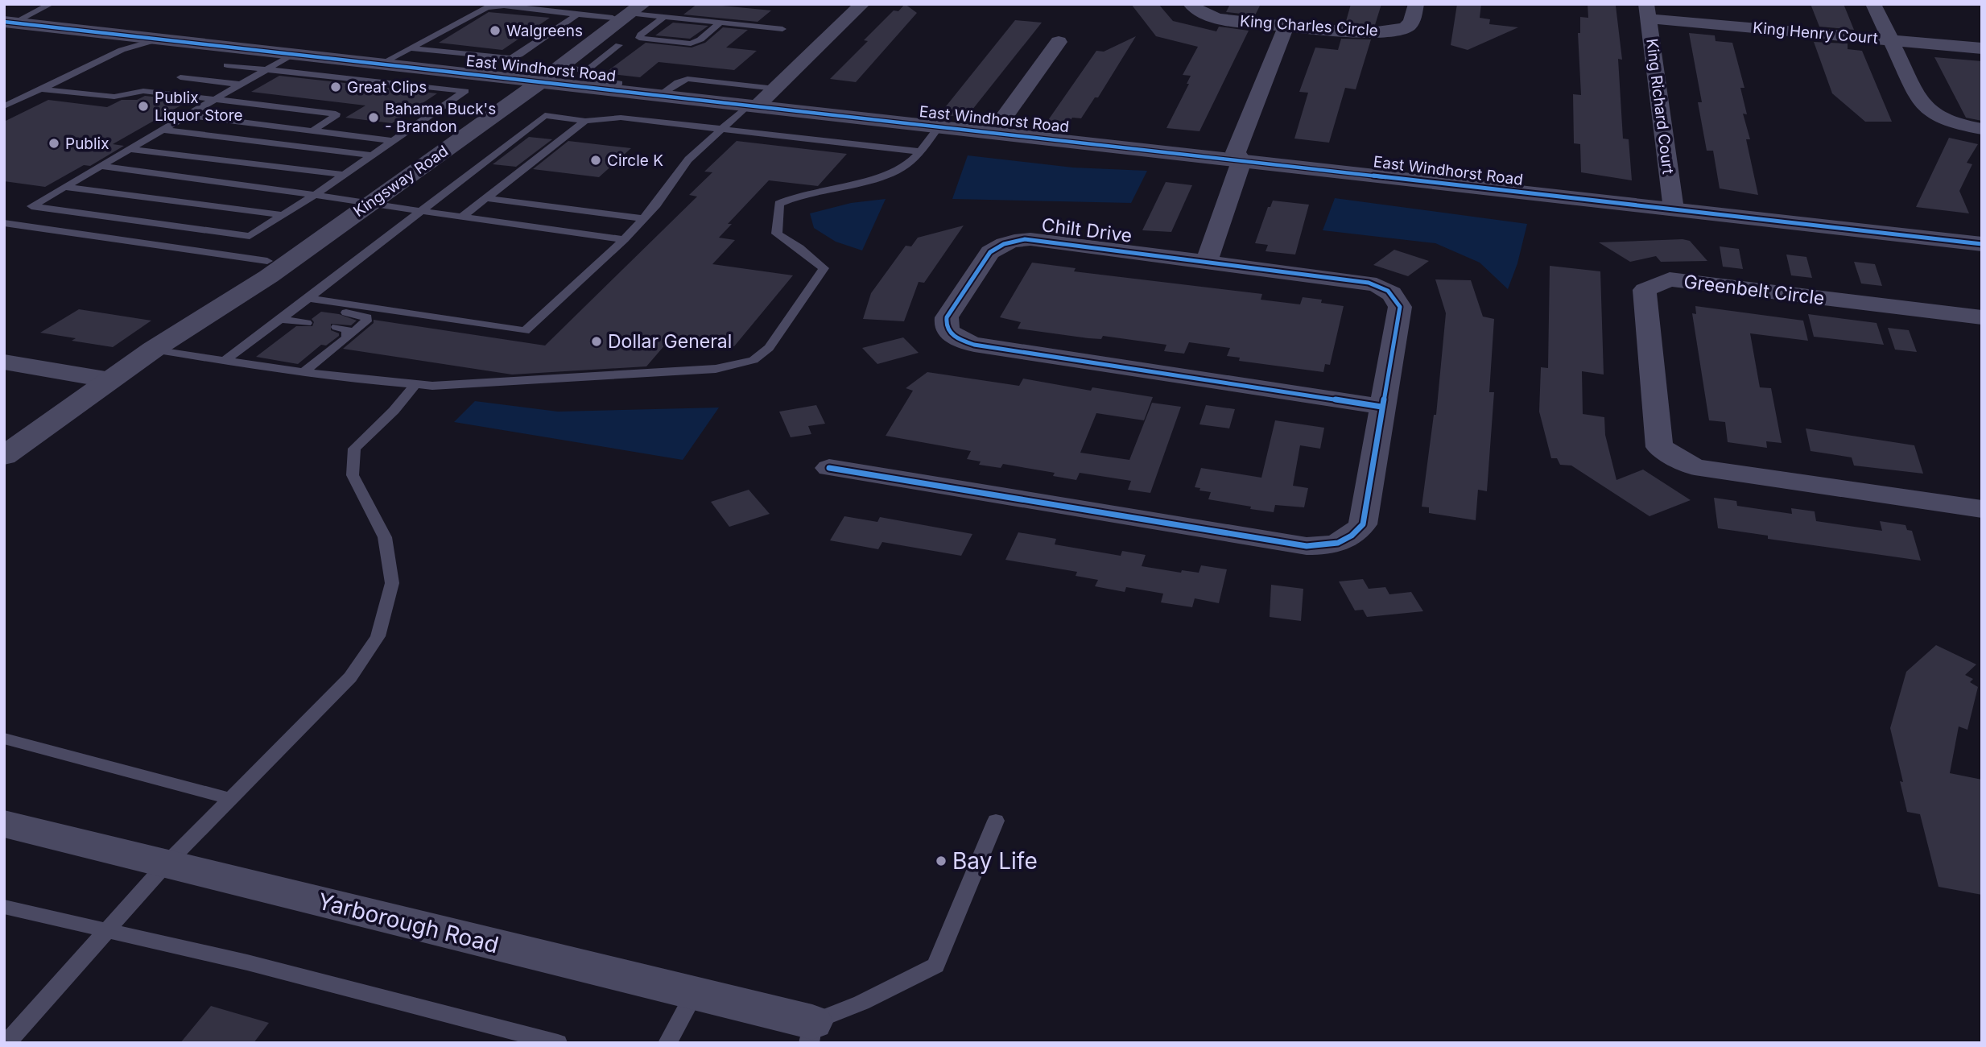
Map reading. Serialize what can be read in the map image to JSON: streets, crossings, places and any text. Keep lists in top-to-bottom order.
{
  "streets": {
    "street": [
      "King Charles Circle",
      "King Henry Court",
      "East Windhorst Road",
      "King Richard Court",
      "Kingsway Road",
      "Chilt Drive",
      "Greenbelt Circle",
      "Yarborough Road"
    ]
  },
  "crossings": [
    ["King Henry Court", "King Richard Court"],
    ["East Windhorst Road", "King Richard Court"],
    ["East Windhorst Road", "Kingsway Road"]
  ],
  "places": [
    "Walgreens",
    "Great Clips",
    "Publix Liquor Store",
    "Bahama Buck's - Brandon",
    "Publix",
    "Circle K",
    "Dollar General",
    "Bay Life"
  ]
}
